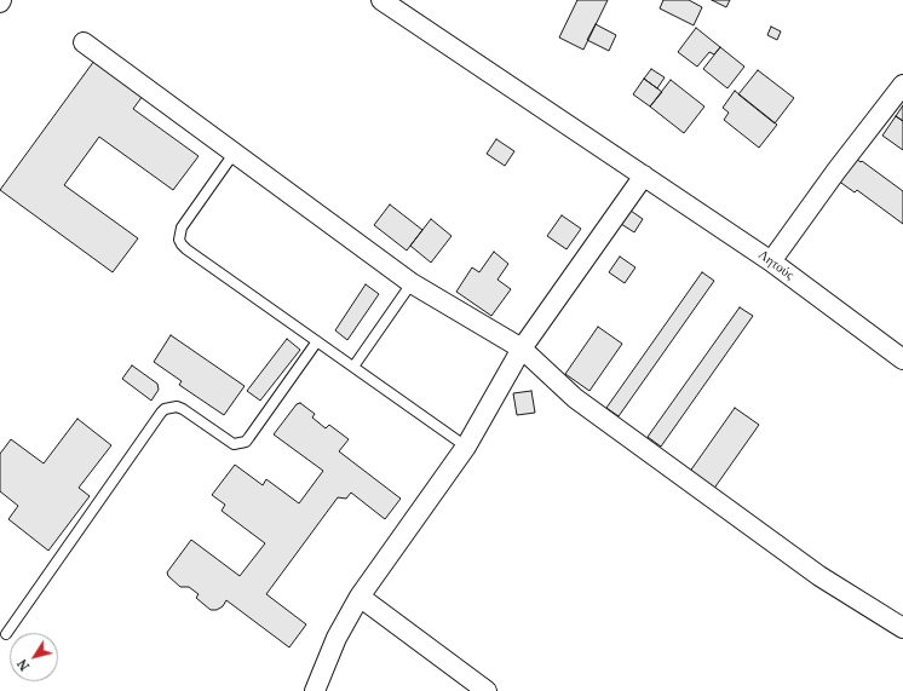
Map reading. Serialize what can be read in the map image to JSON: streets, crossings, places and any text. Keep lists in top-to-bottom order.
{
  "streets": {
    "street": ["Λητούς"]
  },
  "north": "bottom left"
}
